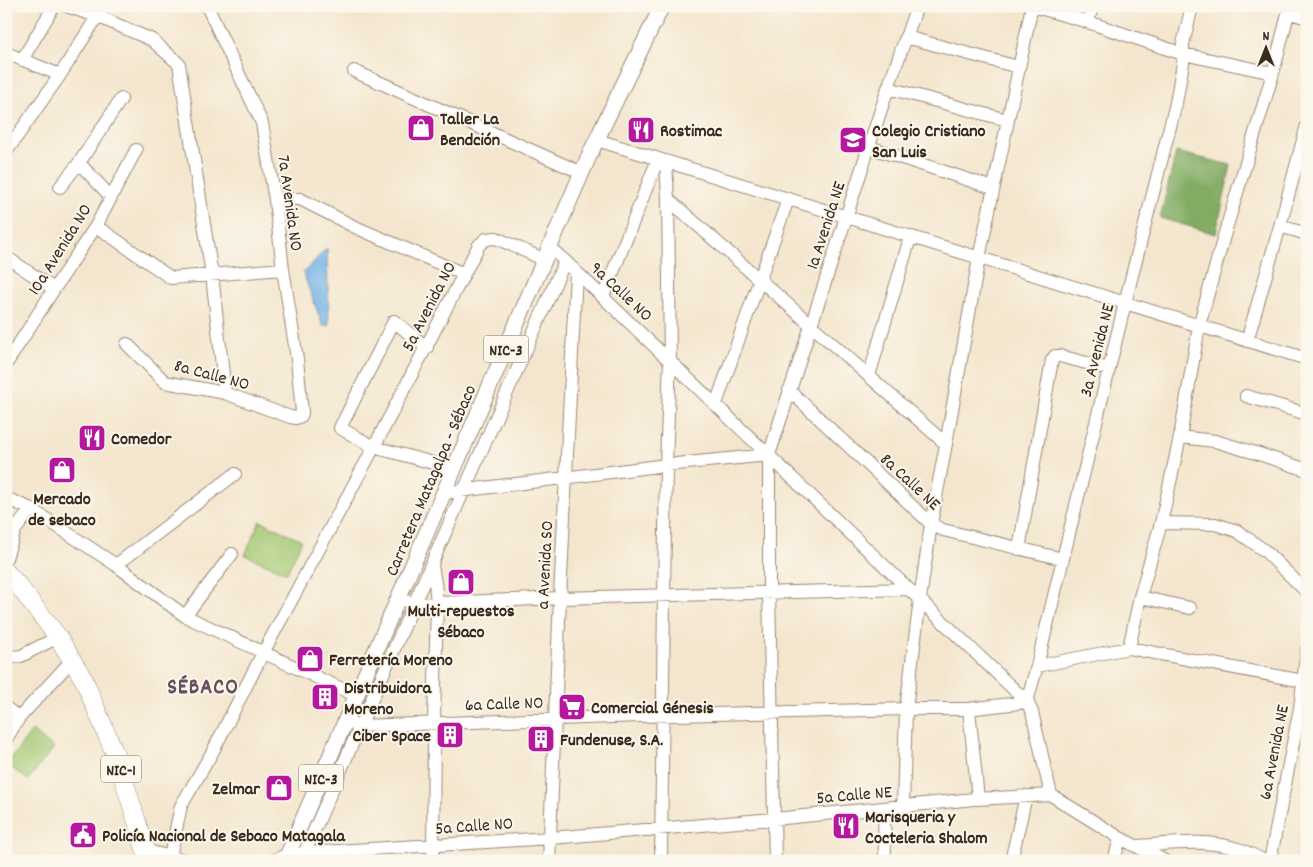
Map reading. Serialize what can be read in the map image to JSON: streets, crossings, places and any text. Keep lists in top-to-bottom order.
{
  "streets": {
    "highway": ["NIC-1"],
    "main road": ["NIC-3", "Carretera Matagalpa - Sébaco"],
    "street": [
      "7a Avenida NO",
      "1a Avenida NE",
      "10a Avenida NO",
      "9a Calle NO",
      "5a Avenida NO",
      "3a Avenida NE",
      "8a Calle NO",
      "8a Calle NE",
      "a Avenida SO",
      "6a Calle NO",
      "6a Avenida NE",
      "5a Calle NE",
      "5a Calle NO"
    ]
  },
  "crossings": [
    ["7a Avenida NO", "8a Calle NO"],
    ["1a Avenida NE", "9a Calle NO"],
    ["1a Avenida NE", "8a Calle NE"],
    ["1a Avenida NE", "6a Calle NO"],
    ["1a Avenida NE", "5a Calle NE"],
    ["9a Calle NO", "5a Avenida NO"],
    ["9a Calle NO", "3a Avenida NE"],
    ["9a Calle NO", "Carretera Matagalpa - Sébaco"],
    ["9a Calle NO", "a Avenida SO"],
    ["9a Calle NO", "6a Calle NO"],
    ["5a Avenida NO", "Carretera Matagalpa - Sébaco"],
    ["3a Avenida NE", "8a Calle NE"],
    ["3a Avenida NE", "6a Calle NO"],
    ["Carretera Matagalpa - Sébaco", "6a Calle NO"],
    ["Carretera Matagalpa - Sébaco", "5a Calle NO"],
    ["a Avenida SO", "6a Calle NO"],
    ["a Avenida SO", "5a Calle NO"],
    ["5a Calle NE", "5a Calle NO"]
  ],
  "districts": ["SÉBACO"],
  "places": {
    "shop": [
      "Taller La Bendción",
      "Mercado de sebaco",
      "Multi-repuestos Sébaco",
      "Ferretería Moreno",
      "Zelmar"
    ],
    "restaurant": ["Rostimac", "Comedor", "Marisqueria y Cocteleria Shalom"],
    "school or university": ["Colegio Cristiano San Luis"],
    "building": ["Distribuidora Moreno", "Ciber Space", "Fundenuse, S.A."],
    "supermarket": ["Comercial Génesis"],
    "public building": ["Policía Nacional de Sebaco Matagala"]
  },
  "north": "top"
}
